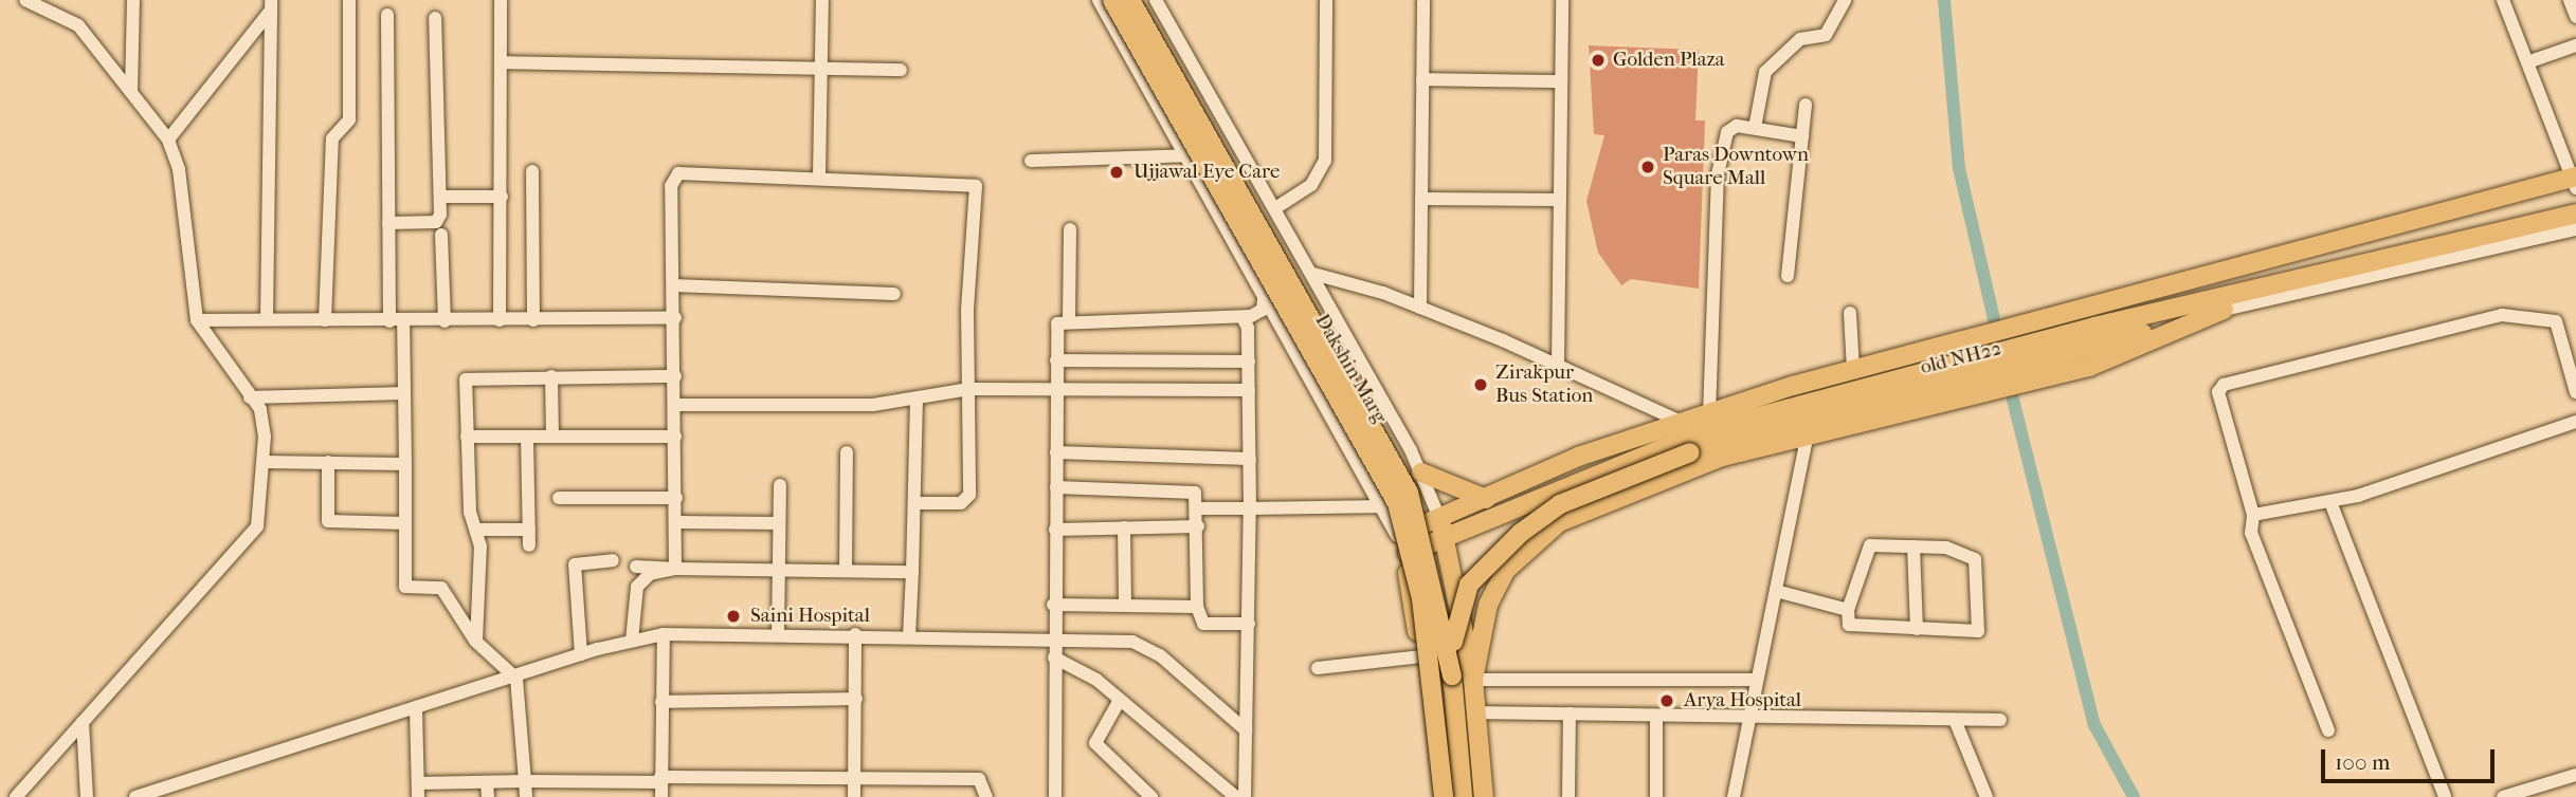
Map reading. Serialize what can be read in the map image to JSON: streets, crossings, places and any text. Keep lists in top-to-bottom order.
{
  "streets": {
    "highway": ["old NH22", "Dakshin Marg"]
  },
  "crossings": [
    ["old NH22", "Dakshin Marg"]
  ],
  "places": [
    "Golden Plaza",
    "Paras Downtown Square Mall",
    "Ujjawal Eye Care",
    "Zirakpur Bus Station",
    "Saini Hospital",
    "Arya Hospital"
  ],
  "scale_bar": "100 m"
}
